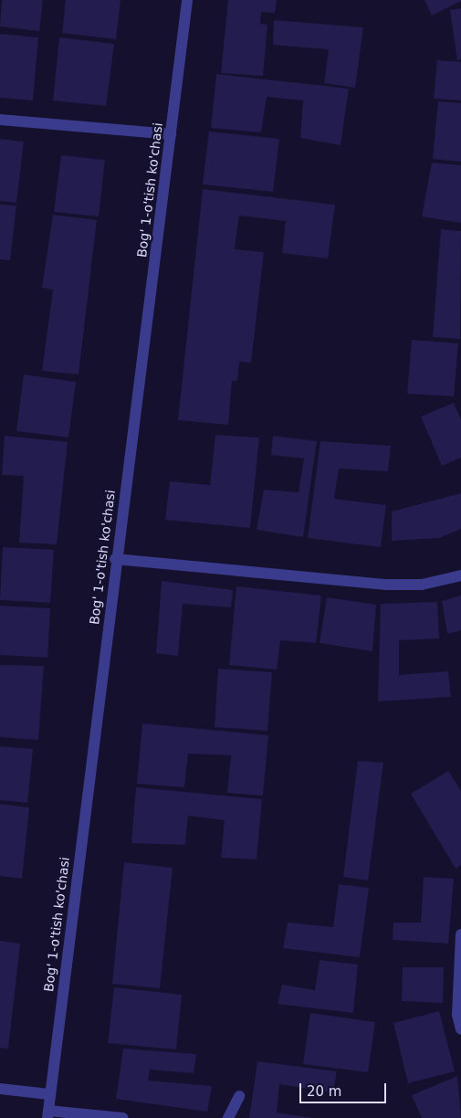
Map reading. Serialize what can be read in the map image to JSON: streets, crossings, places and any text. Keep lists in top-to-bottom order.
{
  "streets": {
    "street": ["Bog' 1-o'tish ko'chasi"]
  },
  "scale_bar": "20 m"
}
